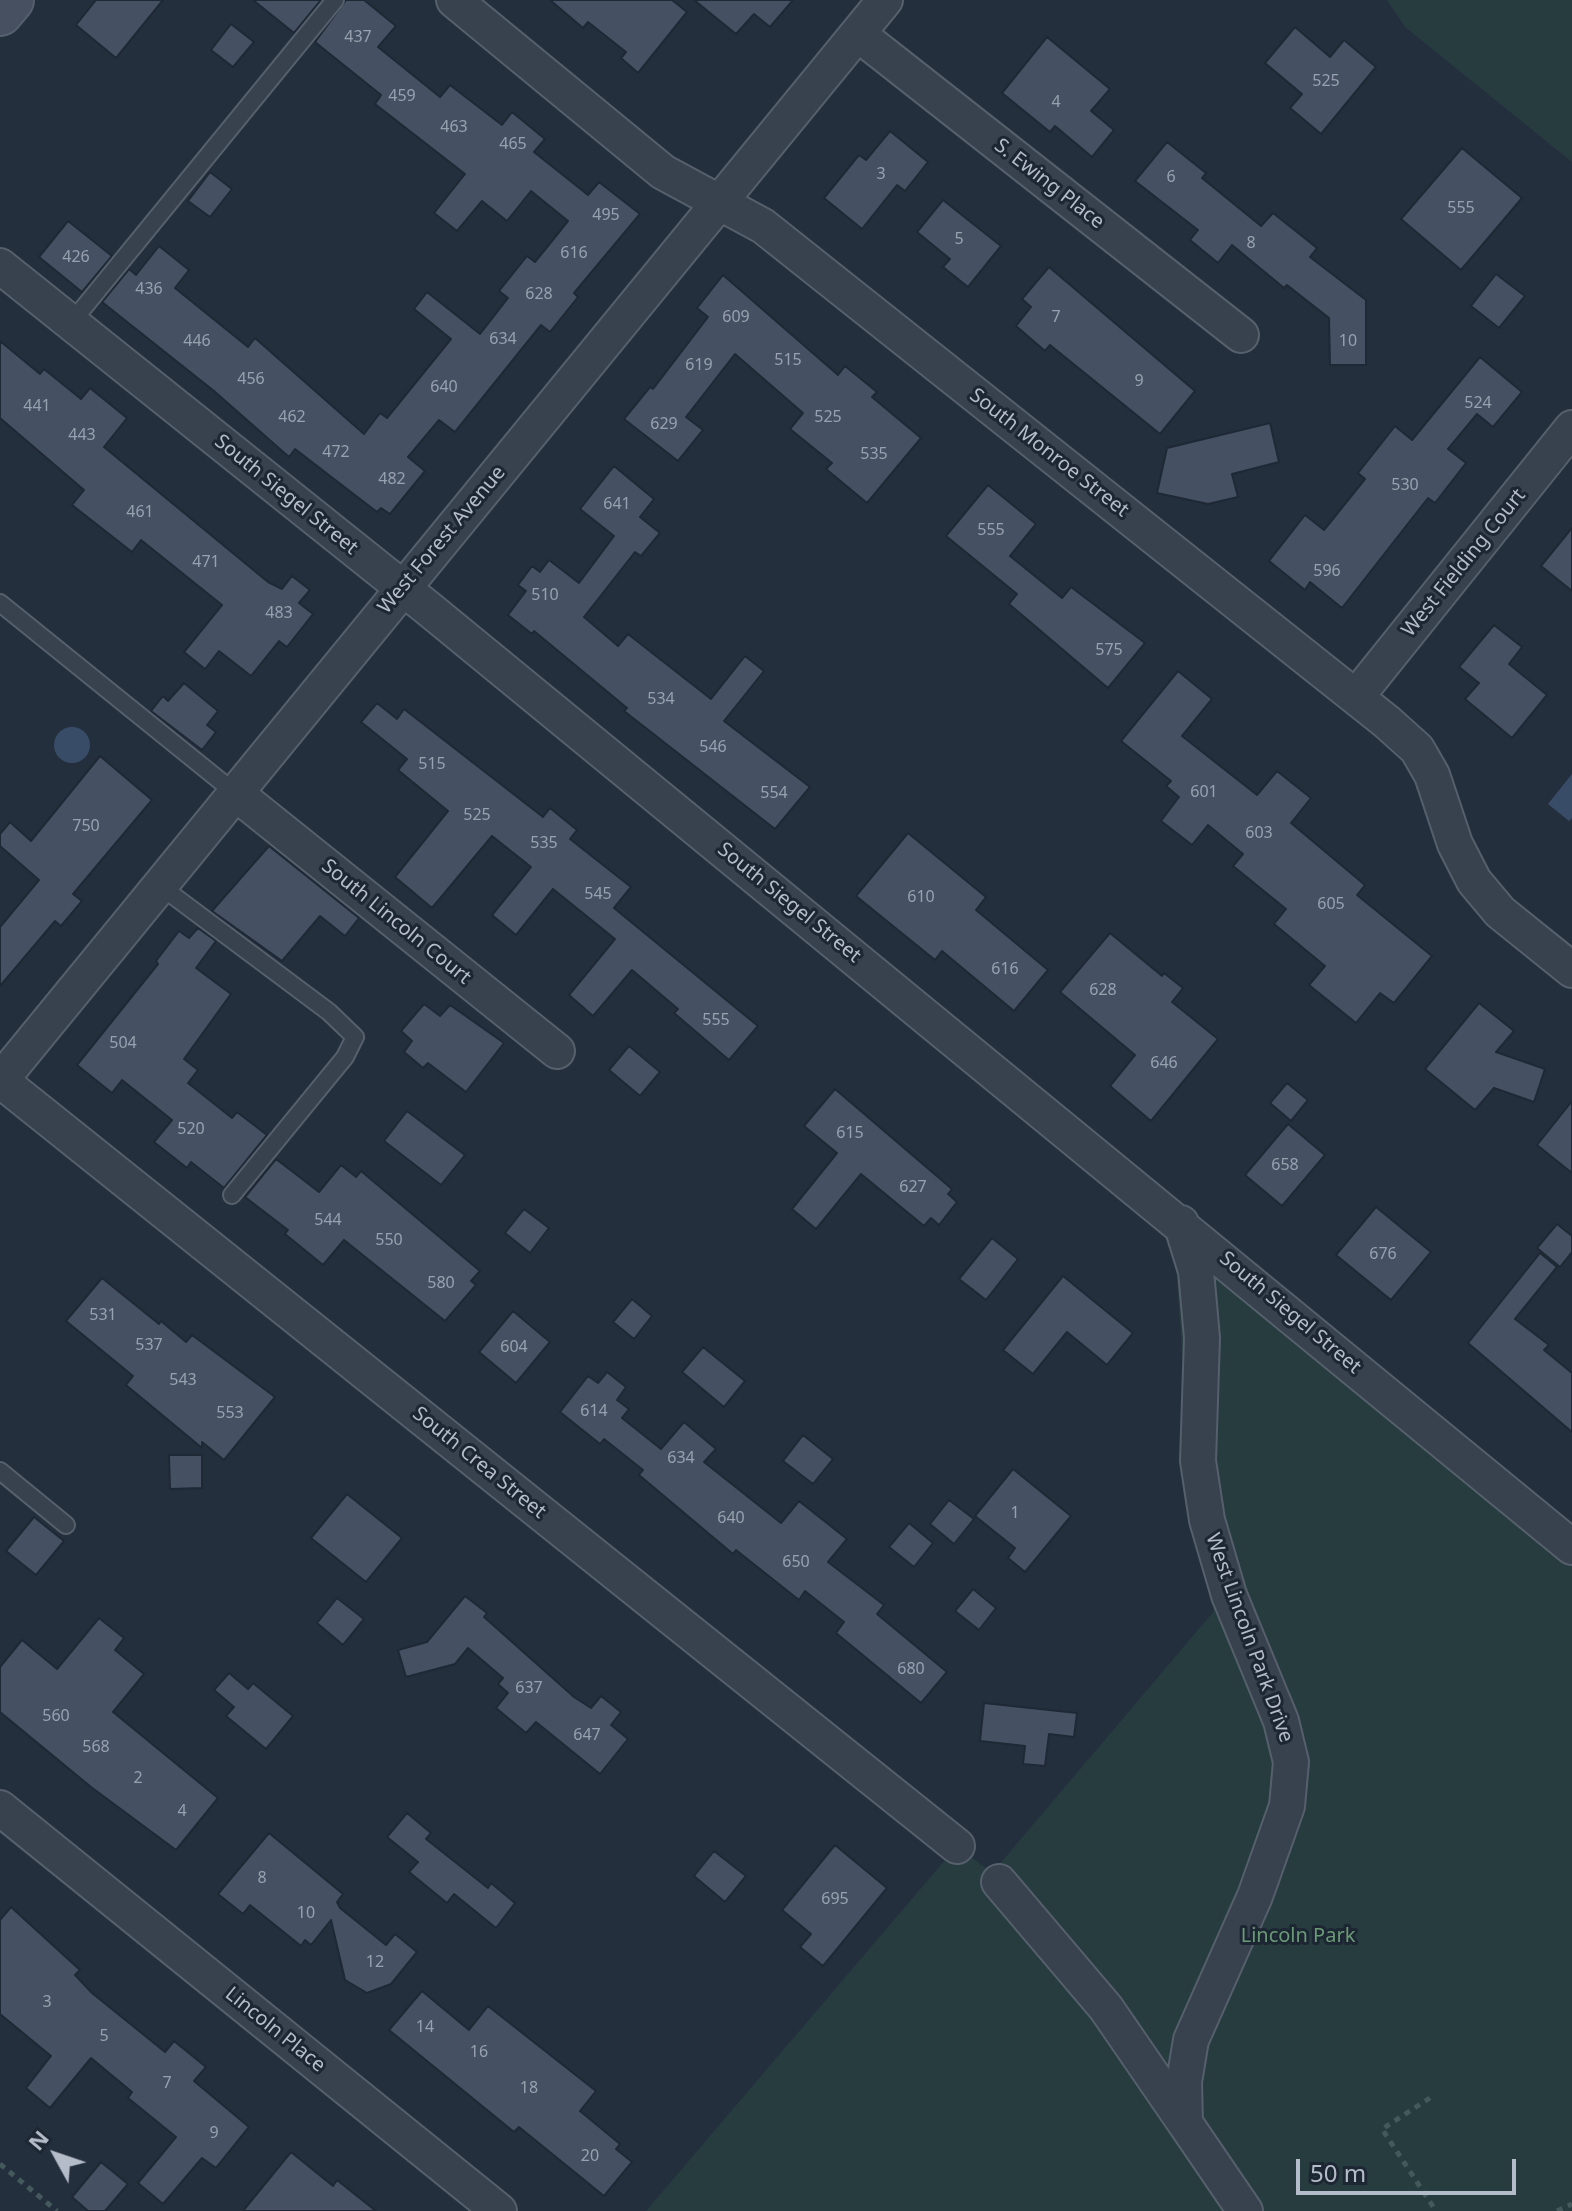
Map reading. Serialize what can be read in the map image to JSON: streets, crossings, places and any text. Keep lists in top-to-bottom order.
{
  "streets": {
    "street": [
      "S. Ewing Place",
      "South Monroe Street",
      "South Siegel Street",
      "West Forest Avenue",
      "West Fielding Court",
      "South Lincoln Court",
      "South Crea Street",
      "West Lincoln Park Drive",
      "Lincoln Place"
    ]
  },
  "crossings": [
    ["S. Ewing Place", "West Forest Avenue"],
    ["South Monroe Street", "West Forest Avenue"],
    ["South Monroe Street", "West Fielding Court"],
    ["South Siegel Street", "West Forest Avenue"],
    ["South Siegel Street", "West Lincoln Park Drive"],
    ["West Forest Avenue", "South Lincoln Court"],
    ["West Forest Avenue", "South Crea Street"]
  ],
  "parks": ["Lincoln Park"],
  "house_numbers": [
    "437",
    "525",
    "459",
    "4",
    "463",
    "465",
    "3",
    "6",
    "555",
    "495",
    "5",
    "8",
    "616",
    "426",
    "436",
    "628",
    "609",
    "7",
    "634",
    "446",
    "10",
    "515",
    "619",
    "456",
    "9",
    "640",
    "524",
    "441",
    "462",
    "525",
    "629",
    "443",
    "472",
    "535",
    "482",
    "530",
    "641",
    "461",
    "555",
    "471",
    "596",
    "510",
    "483",
    "575",
    "534",
    "546",
    "515",
    "601",
    "554",
    "525",
    "750",
    "603",
    "535",
    "545",
    "610",
    "605",
    "616",
    "628",
    "555",
    "504",
    "646",
    "520",
    "615",
    "658",
    "627",
    "544",
    "550",
    "676",
    "580",
    "531",
    "537",
    "604",
    "543",
    "614",
    "553",
    "634",
    "1",
    "640",
    "650",
    "680",
    "637",
    "560",
    "647",
    "568",
    "2",
    "4",
    "8",
    "695",
    "10",
    "12",
    "3",
    "14",
    "5",
    "16",
    "7",
    "18",
    "9",
    "20"
  ],
  "scale_bar": "50 m",
  "north": "top left"
}
